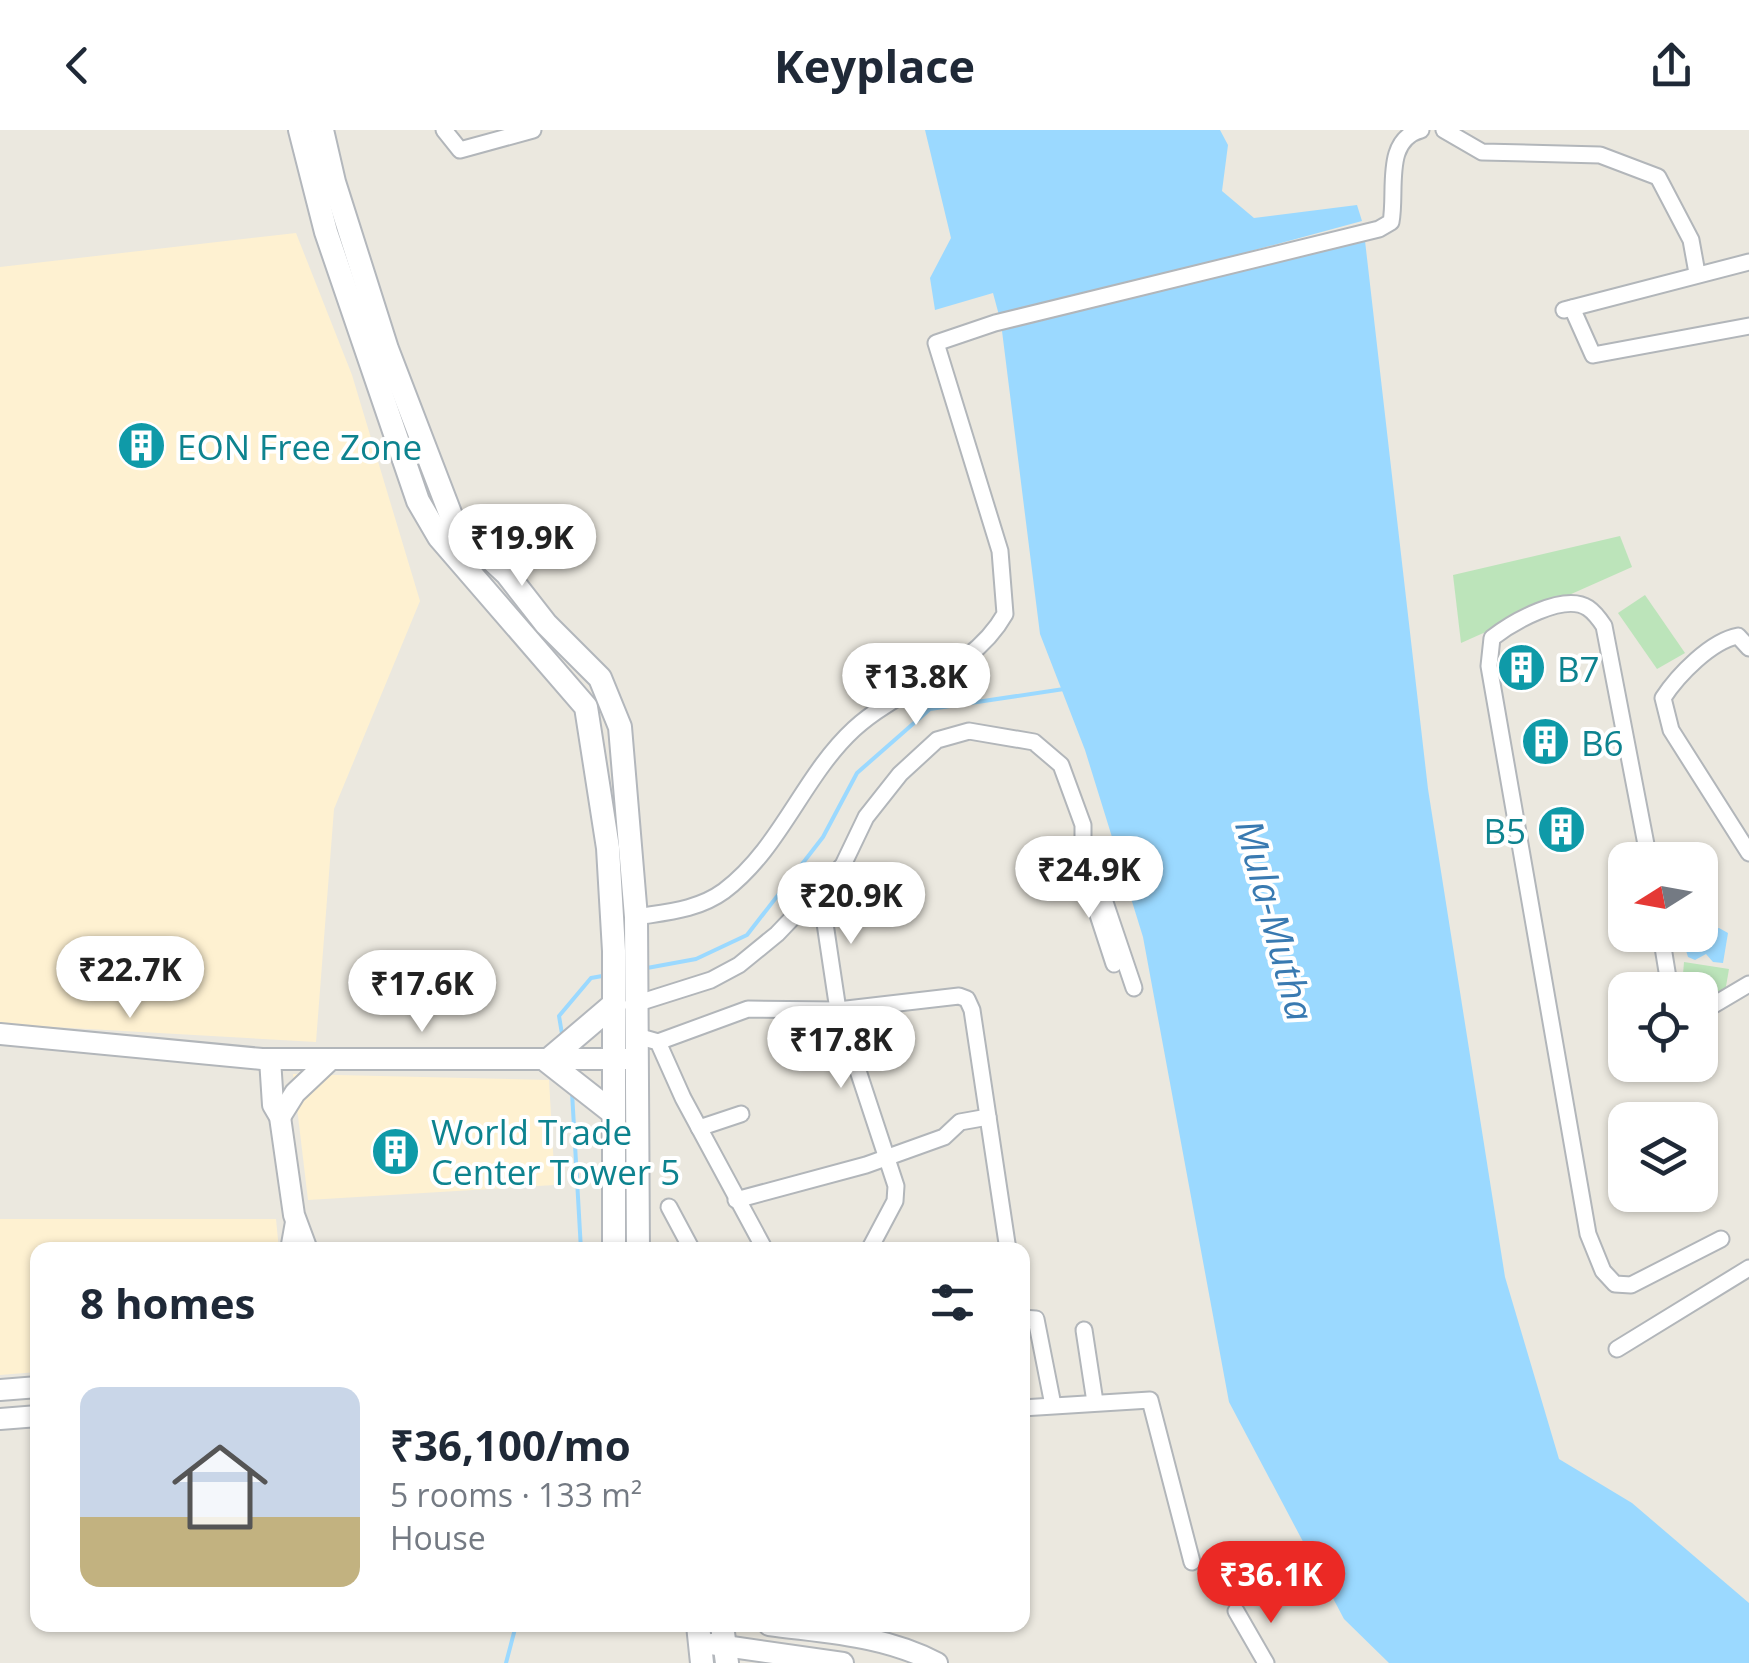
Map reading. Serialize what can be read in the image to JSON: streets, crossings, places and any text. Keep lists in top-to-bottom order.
{
  "water": ["Mula-Mutha"],
  "places": {
    "building": [
      "EON Free Zone",
      "B7",
      "B6",
      "B5",
      "World Trade Center Tower 5"
    ]
  },
  "north": "left",
  "page": {
    "header": "Keyplace",
    "price": [
      "₹19.9K",
      "₹13.8K",
      "₹24.9K",
      "₹20.9K",
      "₹22.7K",
      "₹17.6K",
      "₹17.8K",
      "₹36.1K"
    ],
    "heading": "8 homes",
    "list": [
      {
        "name": "₹36,100/mo",
        "note": "5 rooms · 133 m² · House"
      }
    ]
  }
}
